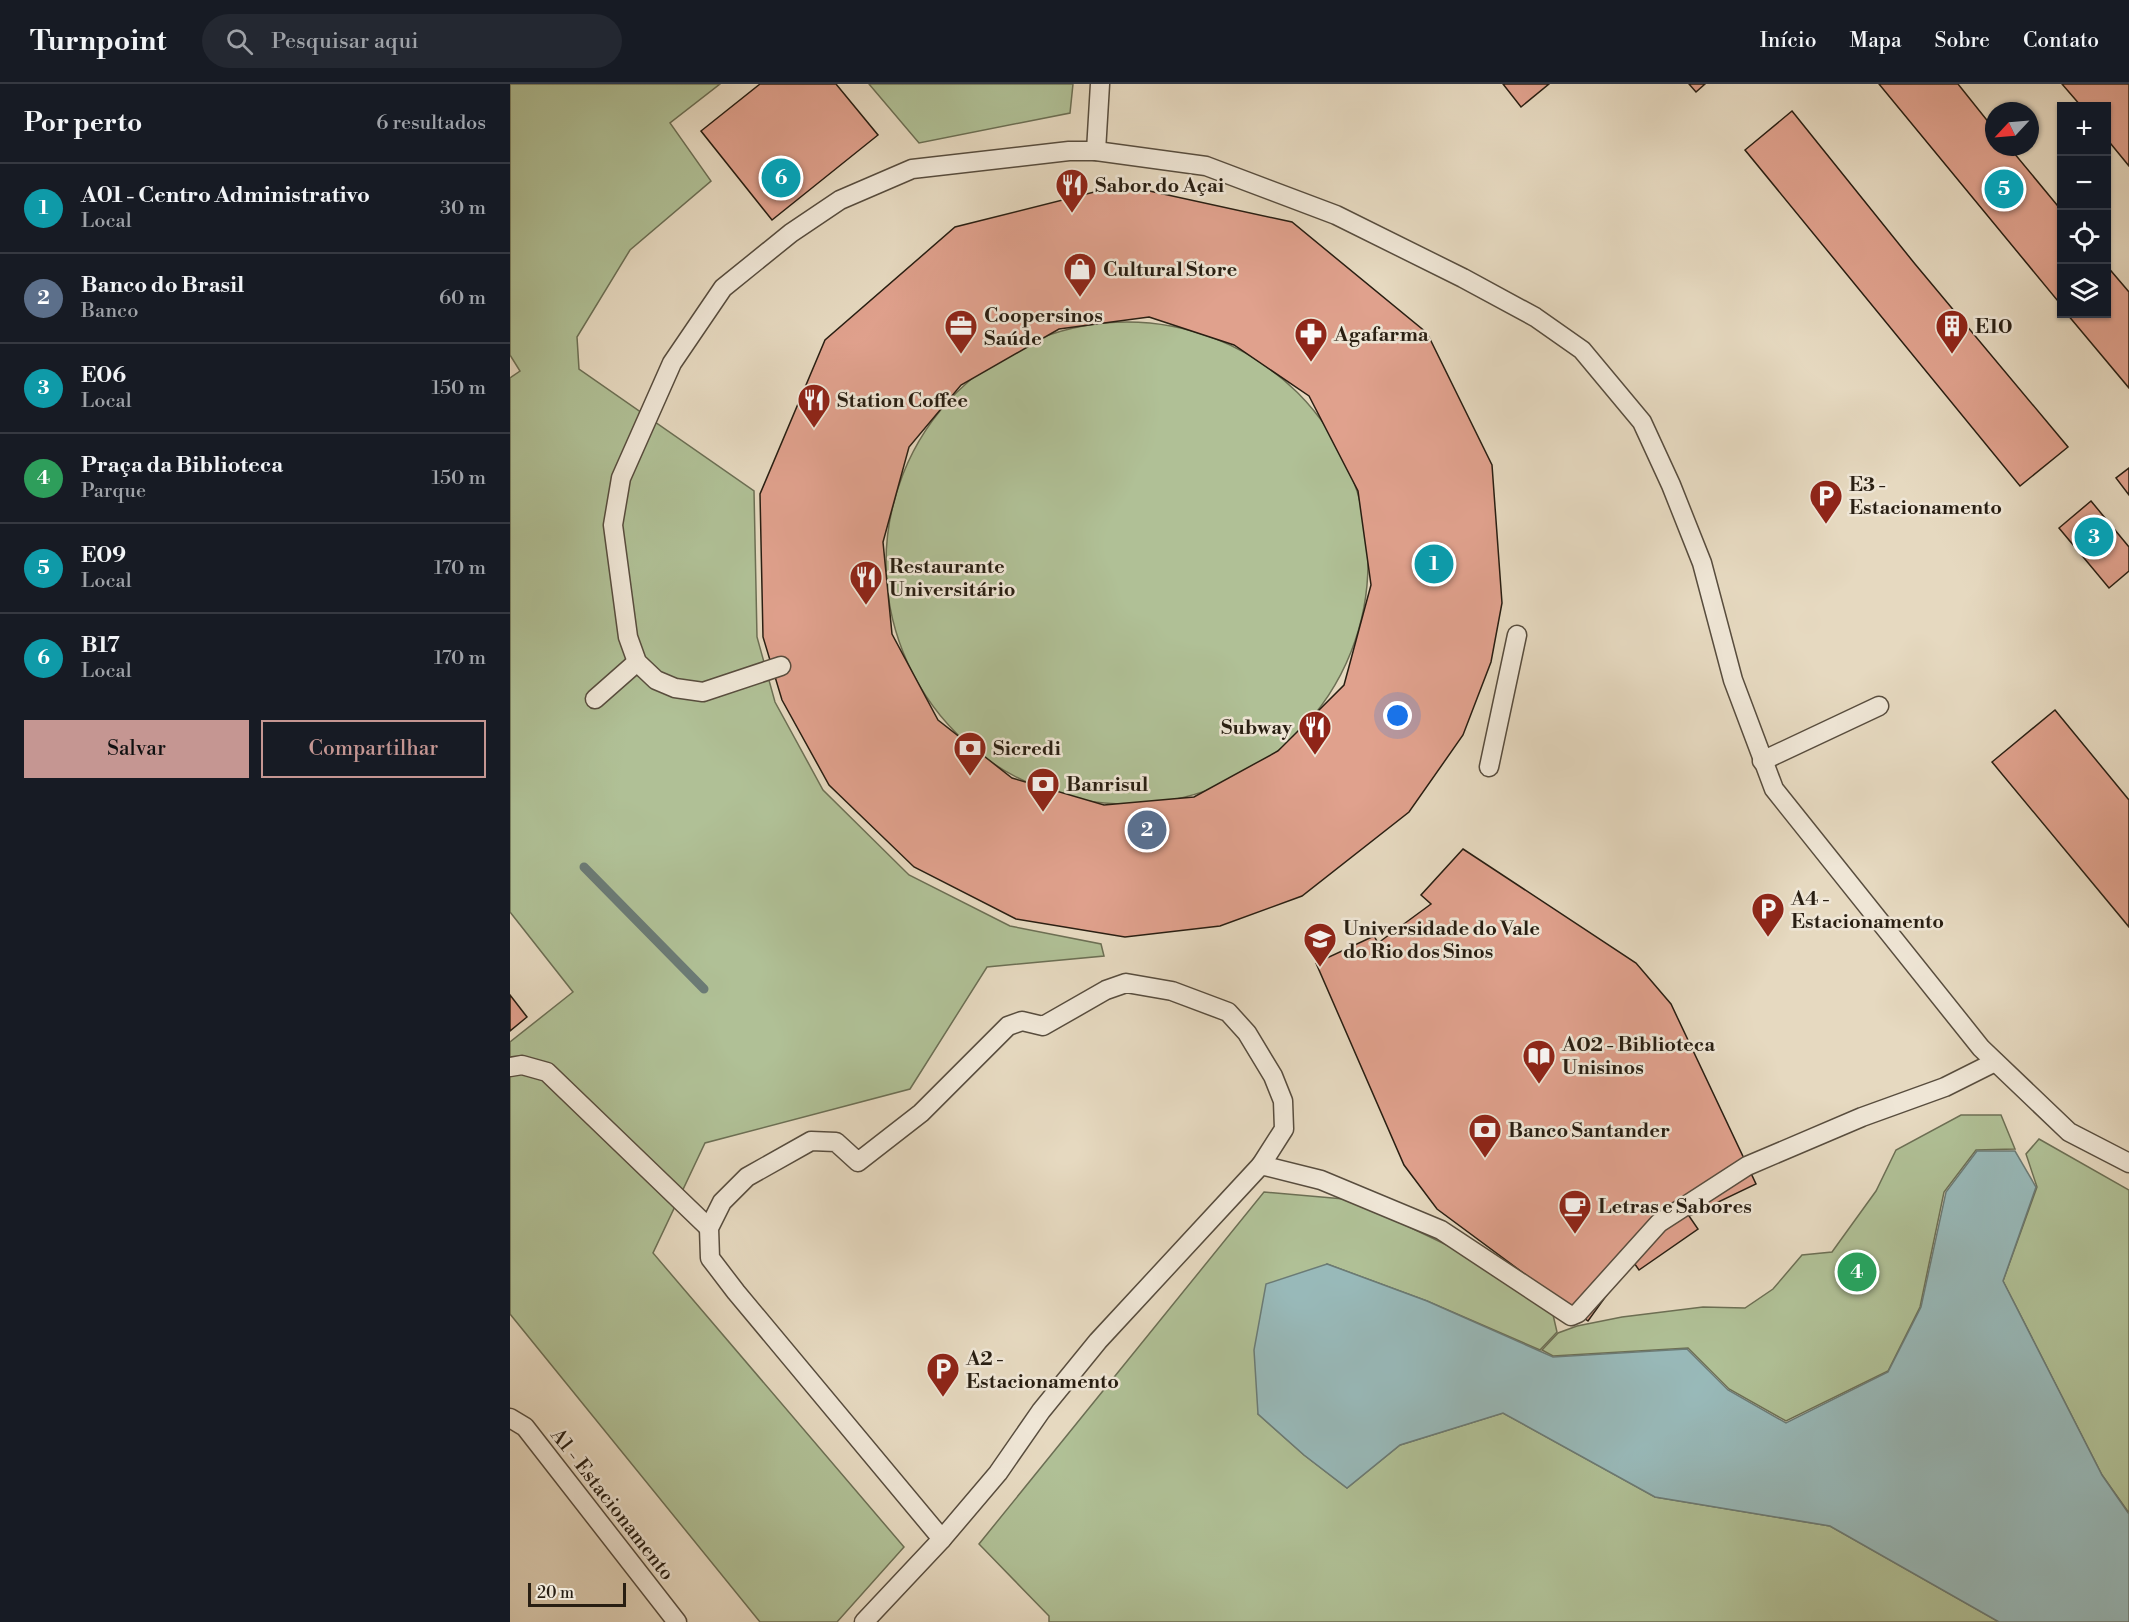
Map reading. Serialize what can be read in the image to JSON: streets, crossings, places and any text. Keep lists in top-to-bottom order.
{
  "streets": {
    "lane": ["A1 - Estacionamento"]
  },
  "places": {
    "restaurant": [
      "Sabor do Açai",
      "Station Coffee",
      "Restaurante Universitário",
      "Subway"
    ],
    "shop": ["Cultural Store"],
    "office": ["Coopersinos Saúde"],
    "building": ["E10"],
    "pharmacy": ["Agafarma"],
    "parking": ["E3 - Estacionamento", "A4 - Estacionamento", "A2 - Estacionamento"],
    "bank": ["Sicredi", "Banrisul", "Banco Santander"],
    "school or university": ["Universidade do Vale do Rio dos Sinos"],
    "library": ["A02 - Biblioteca Unisinos"],
    "cafe": ["Letras e Sabores"]
  },
  "scale_bar": "20 m",
  "north": "bottom left",
  "page": {
    "header": "Turnpoint",
    "search": "Pesquisar aqui",
    "nav": [
      "Início",
      "Mapa",
      "Sobre",
      "Contato"
    ],
    "heading": ["Por perto", "6 resultados"],
    "map_buttons": ["+", "−"],
    "pins": [
      "6",
      "5",
      "3",
      "1",
      "2",
      "4"
    ],
    "list": [
      {
        "mark": "1",
        "name": "A01 - Centro Administrativo",
        "note": "Local",
        "value": "30 m"
      },
      {
        "mark": "2",
        "name": "Banco do Brasil",
        "note": "Banco",
        "value": "60 m"
      },
      {
        "mark": "3",
        "name": "E06",
        "note": "Local",
        "value": "150 m"
      },
      {
        "mark": "4",
        "name": "Praça da Biblioteca",
        "note": "Parque",
        "value": "150 m"
      },
      {
        "mark": "5",
        "name": "E09",
        "note": "Local",
        "value": "170 m"
      },
      {
        "mark": "6",
        "name": "B17",
        "note": "Local",
        "value": "170 m"
      }
    ],
    "buttons": ["Salvar", "Compartilhar"],
    "scale": "20 m"
  }
}
